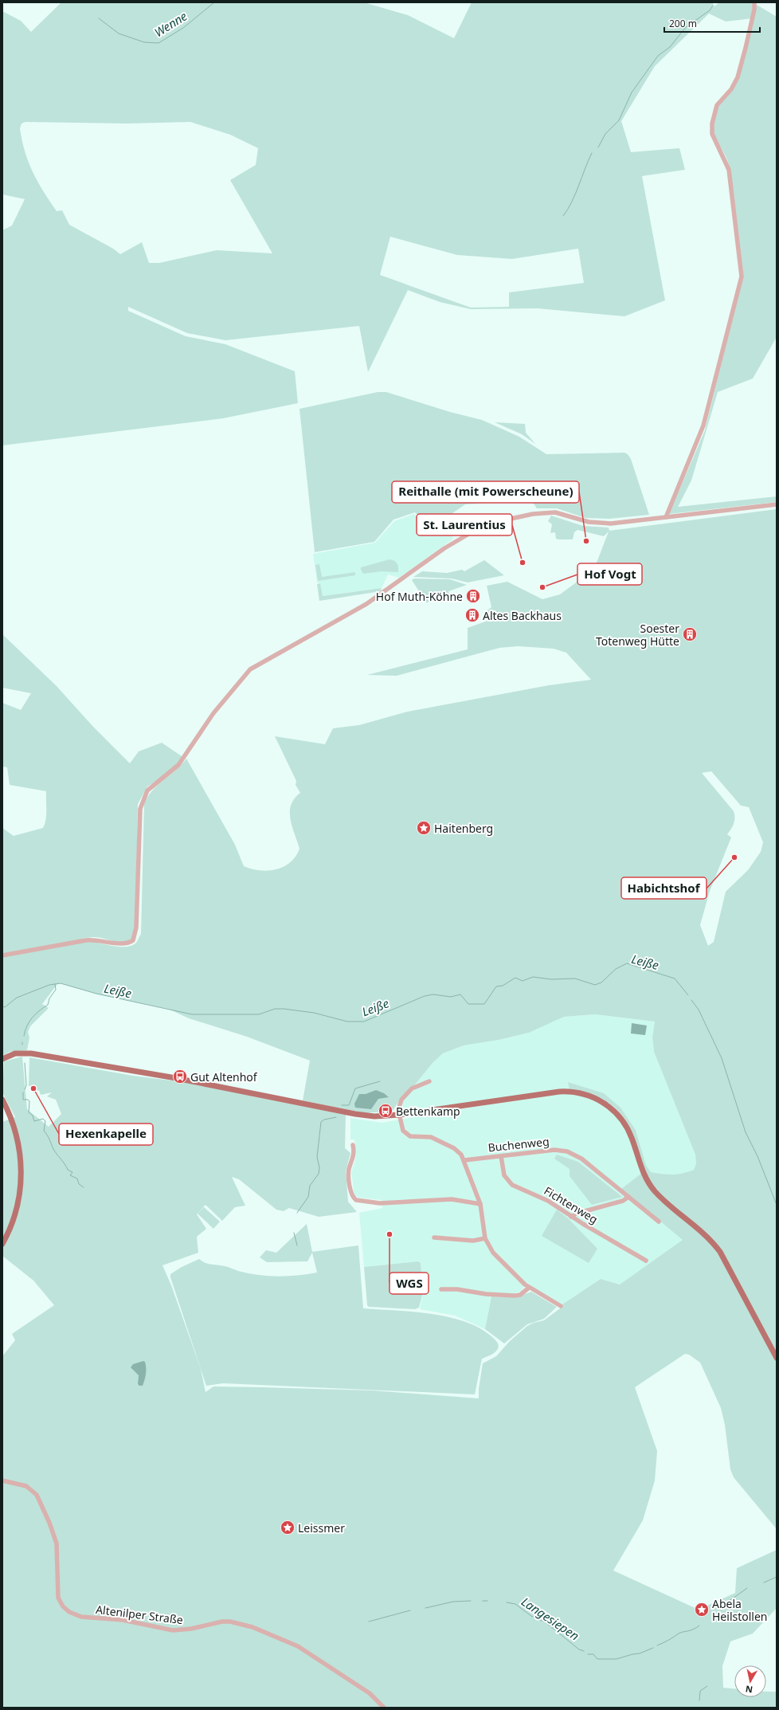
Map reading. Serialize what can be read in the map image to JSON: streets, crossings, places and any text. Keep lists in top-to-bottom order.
{
  "streets": {
    "street": ["Buchenweg", "Fichtenweg", "Altenilper Straße"]
  },
  "crossings": [
    ["Buchenweg", "Fichtenweg"]
  ],
  "water": ["Wenne", "Leiße", "Langesiepen"],
  "places": {
    "other": [
      "Reithalle (mit Powerscheune)",
      "St. Laurentius",
      "Hof Vogt",
      "Habichtshof",
      "Hexenkapelle",
      "WGS"
    ],
    "building": ["Hof Muth-Köhne", "Altes Backhaus", "Soester Totenweg Hütte"],
    "place": ["Haitenberg", "Leissmer", "Abela Heilstollen"],
    "bus stop": ["Gut Altenhof", "Bettenkamp"]
  },
  "scale_bar": "200 m",
  "north": "bottom"
}
